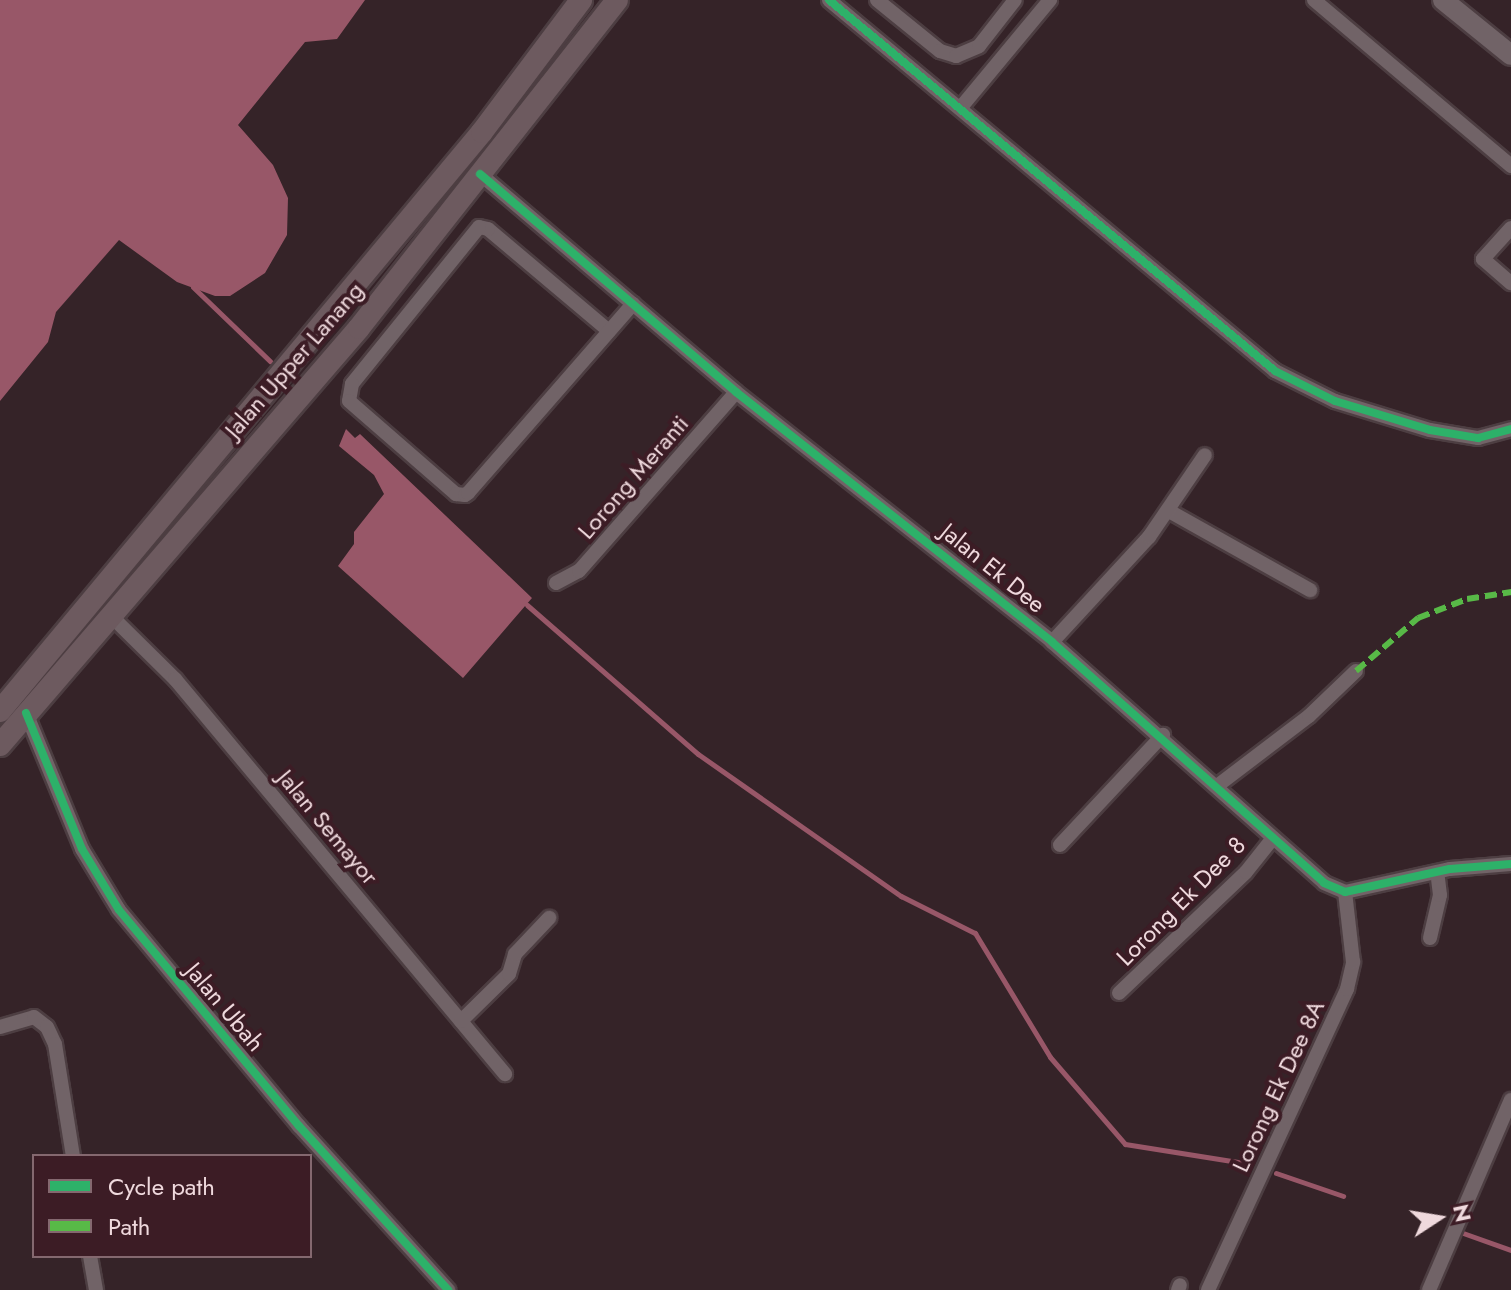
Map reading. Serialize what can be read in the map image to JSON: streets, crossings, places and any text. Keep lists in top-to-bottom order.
{
  "streets": {
    "main road": ["Jalan Upper Lanang"],
    "street": [
      "Lorong Meranti",
      "Jalan Ek Dee",
      "Jalan Semayor",
      "Lorong Ek Dee 8",
      "Jalan Ubah",
      "Lorong Ek Dee 8A"
    ]
  },
  "crossings": [
    ["Jalan Upper Lanang", "Jalan Ek Dee"],
    ["Jalan Upper Lanang", "Jalan Semayor"],
    ["Jalan Upper Lanang", "Jalan Ubah"],
    ["Lorong Meranti", "Jalan Ek Dee"],
    ["Jalan Ek Dee", "Lorong Ek Dee 8"],
    ["Jalan Ek Dee", "Lorong Ek Dee 8A"]
  ],
  "legend": ["Cycle path", "Path"],
  "north": "right"
}
